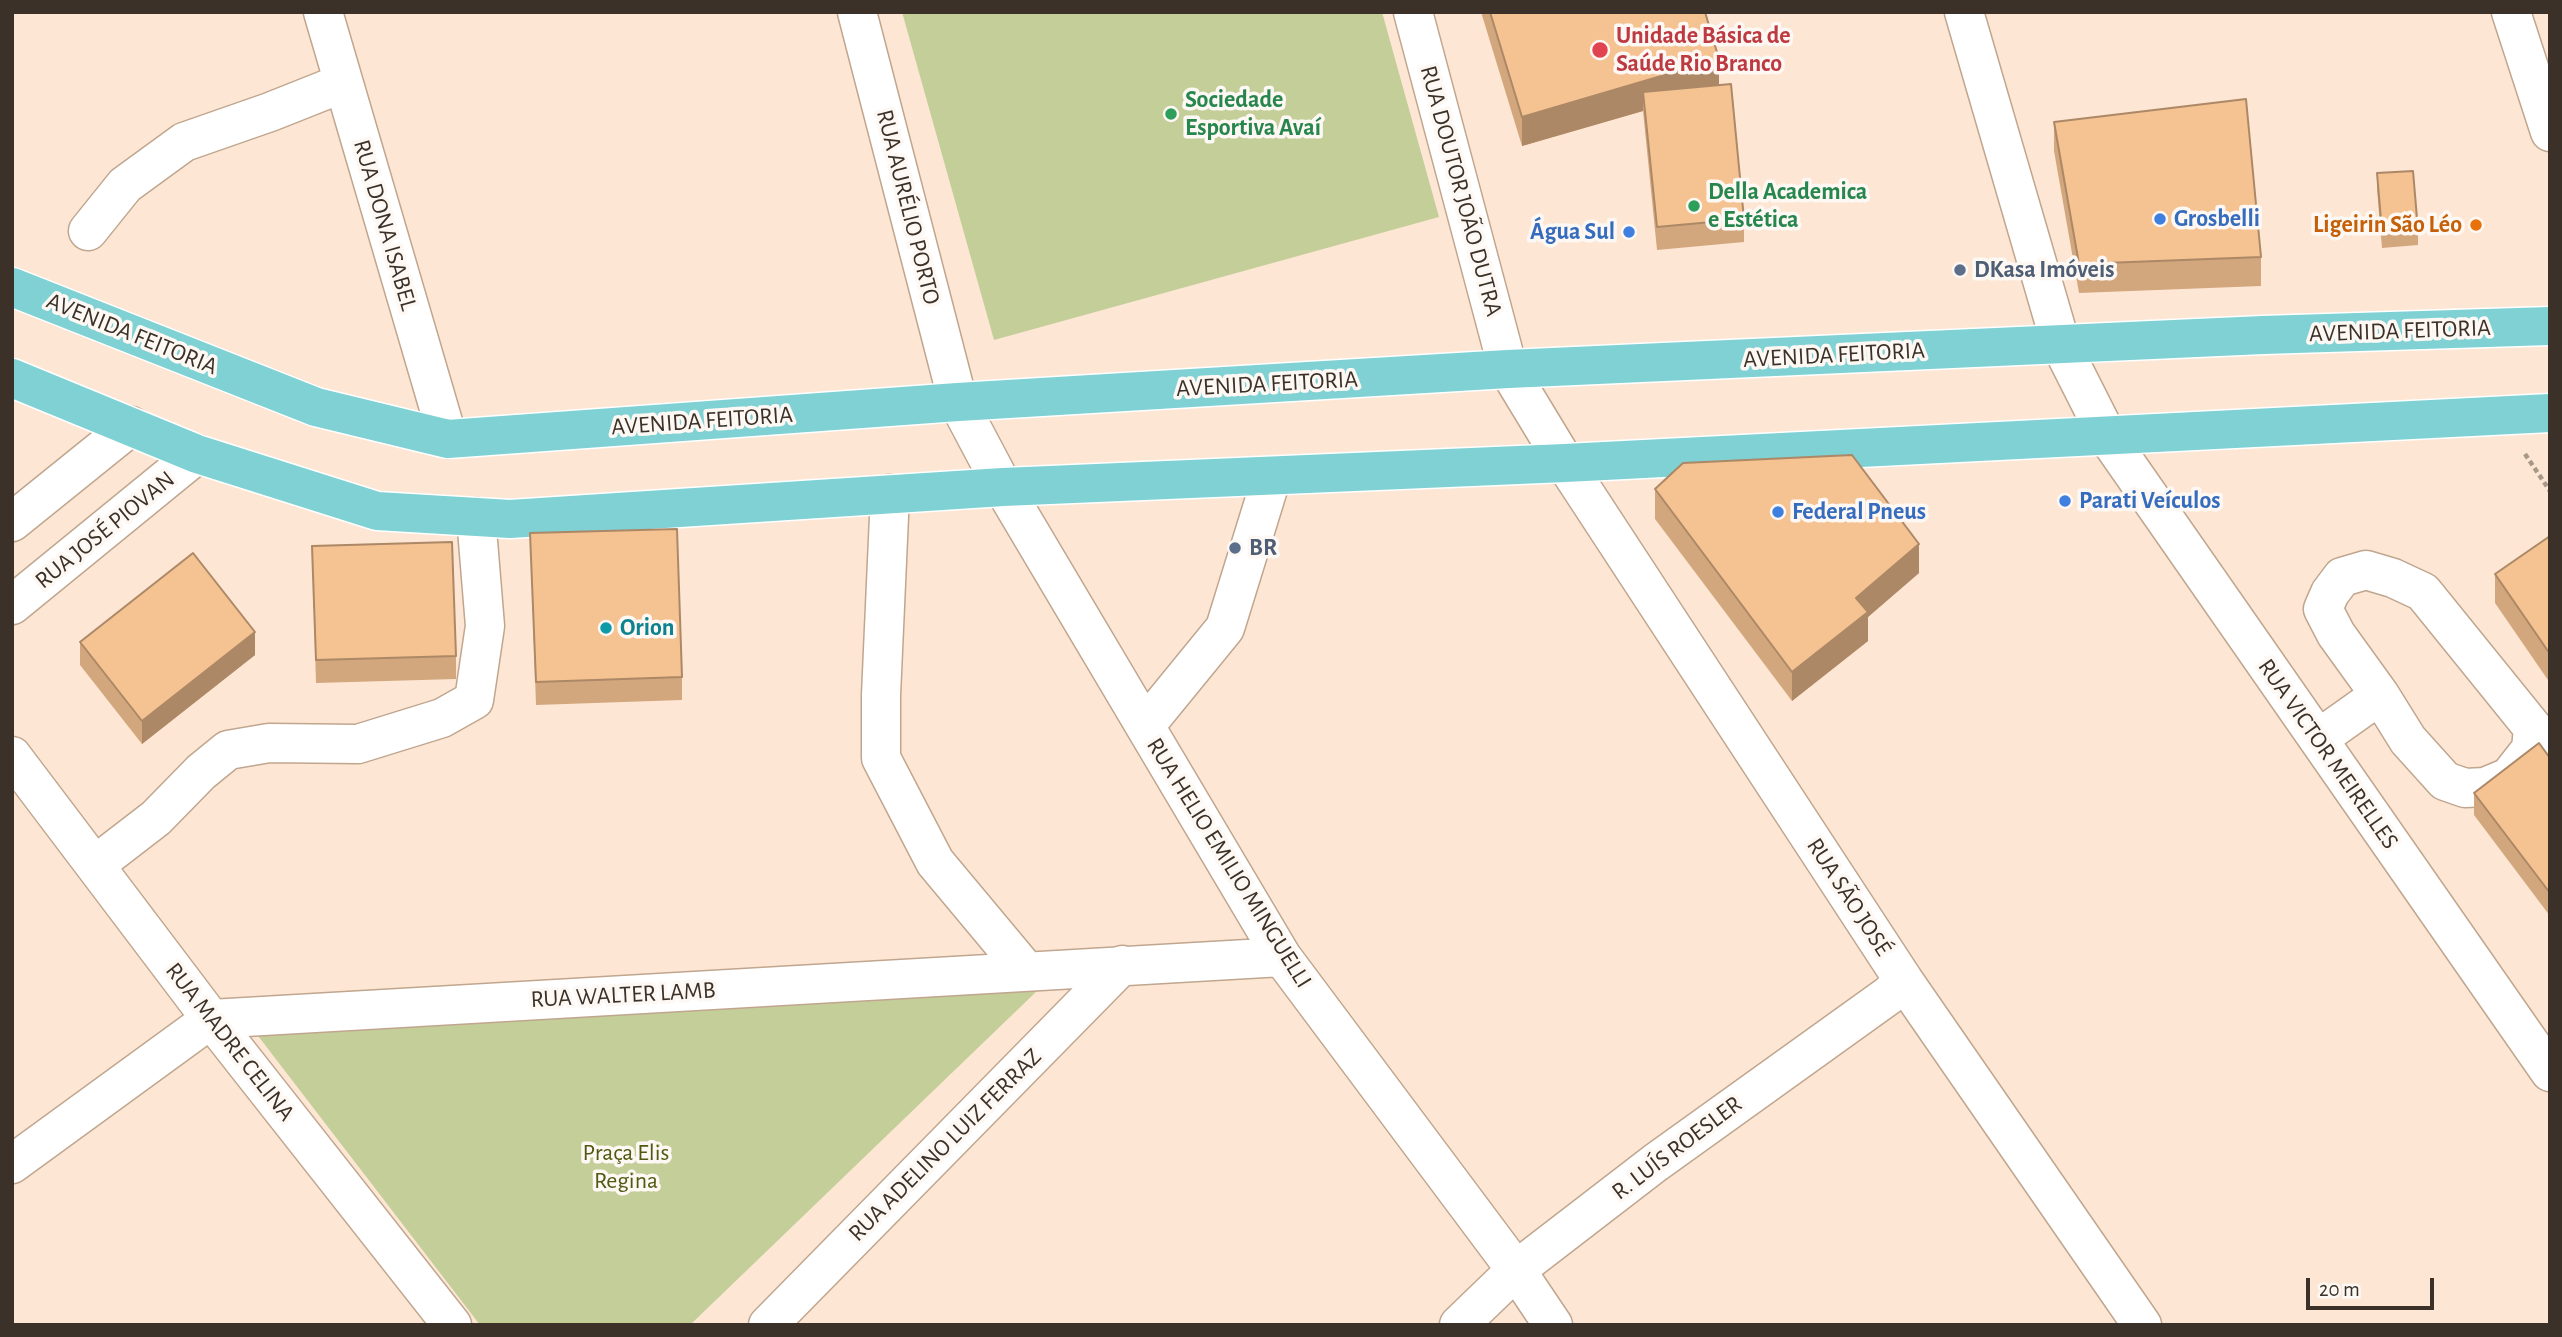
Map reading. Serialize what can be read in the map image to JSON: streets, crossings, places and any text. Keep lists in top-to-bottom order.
{
  "streets": {
    "main road": ["AVENIDA FEITORIA"],
    "street": [
      "RUA DOUTOR JOÃO DUTRA",
      "RUA AURÉLIO PORTO",
      "RUA DONA ISABEL",
      "RUA JOSÉ PIOVAN",
      "RUA VICTOR MEIRELLES",
      "RUA HELIO EMILIO MINGUELLI",
      "RUA SÃO JOSÉ",
      "RUA WALTER LAMB",
      "RUA MADRE CELINA",
      "RUA ADELINO LUIZ FERRAZ",
      "R. LUÍS ROESLER"
    ]
  },
  "crossings": [
    ["RUA DOUTOR JOÃO DUTRA", "AVENIDA FEITORIA"],
    ["RUA DOUTOR JOÃO DUTRA", "RUA SÃO JOSÉ"],
    ["RUA AURÉLIO PORTO", "AVENIDA FEITORIA"],
    ["RUA AURÉLIO PORTO", "RUA HELIO EMILIO MINGUELLI"],
    ["RUA DONA ISABEL", "AVENIDA FEITORIA"],
    ["AVENIDA FEITORIA", "RUA VICTOR MEIRELLES"],
    ["RUA HELIO EMILIO MINGUELLI", "RUA WALTER LAMB"],
    ["RUA HELIO EMILIO MINGUELLI", "R. LUÍS ROESLER"],
    ["RUA SÃO JOSÉ", "R. LUÍS ROESLER"],
    ["RUA WALTER LAMB", "RUA MADRE CELINA"],
    ["RUA WALTER LAMB", "RUA ADELINO LUIZ FERRAZ"]
  ],
  "parks": ["Praça Elis Regina"],
  "places": [
    "Unidade Básica de Saúde Rio Branco",
    "Sociedade Esportiva Avaí",
    "Della Academica e Estética",
    "Grosbelli",
    "Ligeirin São Léo",
    "Água Sul",
    "DKasa Imóveis",
    "Parati Veículos",
    "Federal Pneus",
    "BR",
    "Orion"
  ],
  "scale_bar": "20 m"
}
